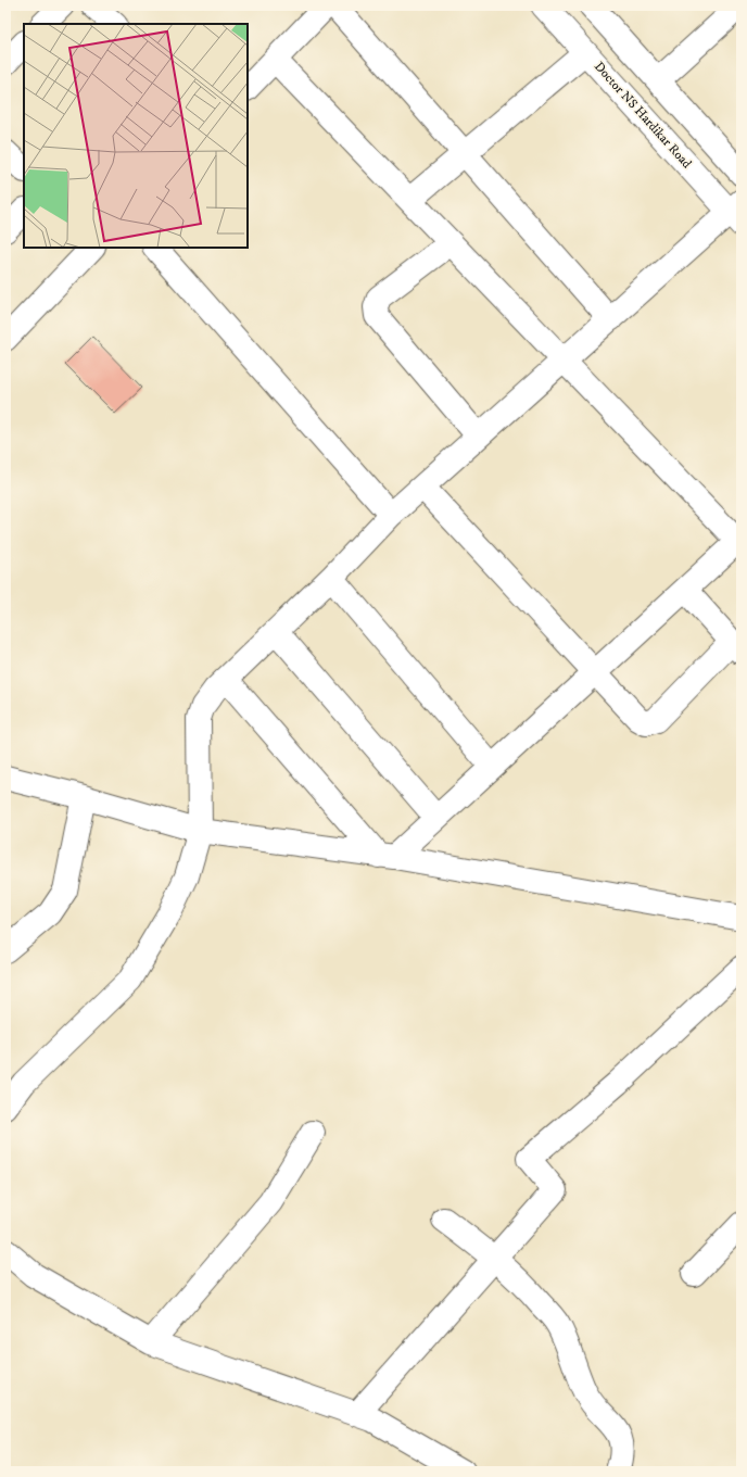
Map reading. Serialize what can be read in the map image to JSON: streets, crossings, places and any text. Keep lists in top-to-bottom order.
{
  "streets": {
    "street": ["Doctor NS Hardikar Road"]
  }
}
